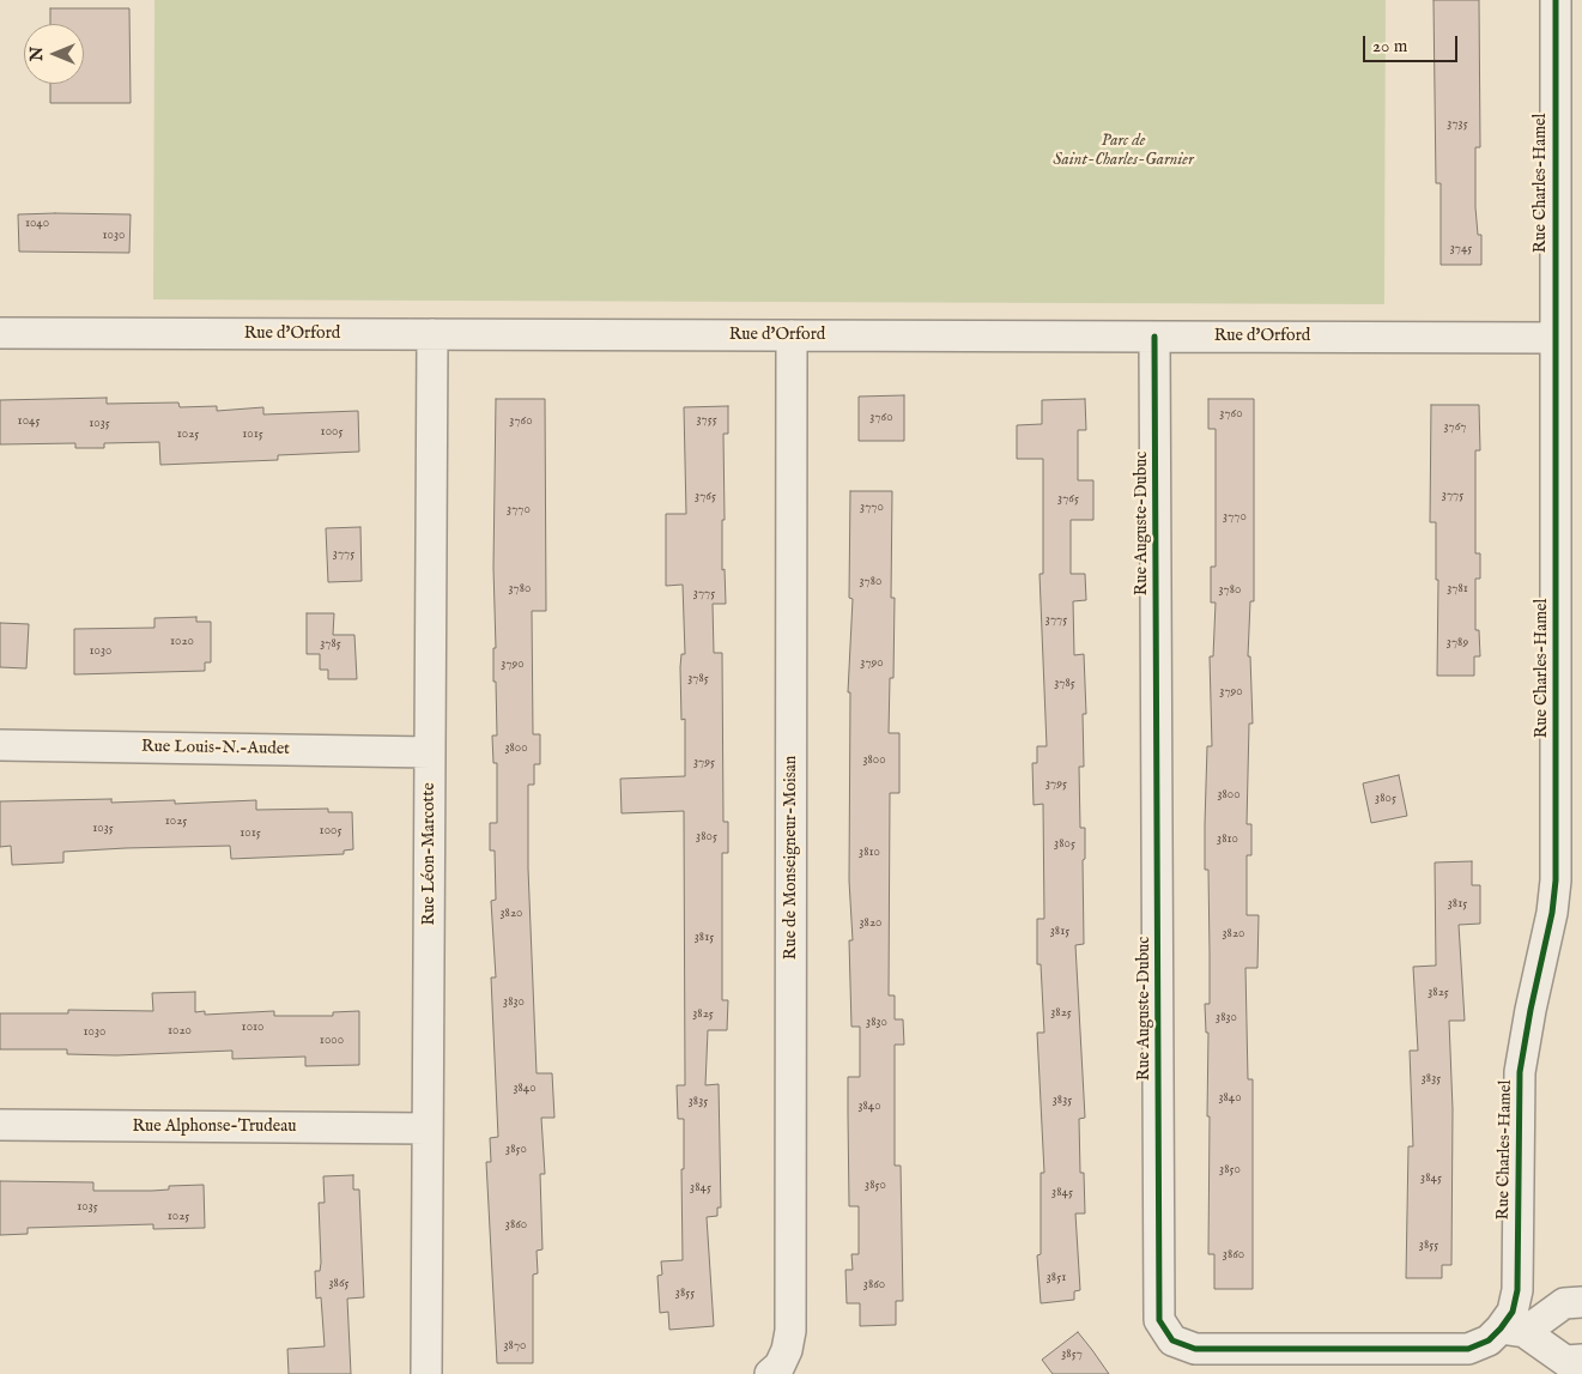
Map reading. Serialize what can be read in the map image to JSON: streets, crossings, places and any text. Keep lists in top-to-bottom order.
{
  "streets": {
    "street": [
      "Rue Charles-Hamel",
      "Rue d'Orford",
      "Rue Auguste-Dubuc",
      "Rue Louis-N.-Audet",
      "Rue Léon-Marcotte",
      "Rue de Monseigneur-Moisan",
      "Rue Alphonse-Trudeau"
    ]
  },
  "crossings": [
    ["Rue Charles-Hamel", "Rue d'Orford"],
    ["Rue Charles-Hamel", "Rue Auguste-Dubuc"],
    ["Rue d'Orford", "Rue Auguste-Dubuc"],
    ["Rue d'Orford", "Rue Léon-Marcotte"],
    ["Rue d'Orford", "Rue de Monseigneur-Moisan"],
    ["Rue Louis-N.-Audet", "Rue Léon-Marcotte"],
    ["Rue Léon-Marcotte", "Rue Alphonse-Trudeau"]
  ],
  "parks": ["Parc de Saint-Charles-Garnier"],
  "house_numbers": [
    "3735",
    "1040",
    "1030",
    "3745",
    "3760",
    "3760",
    "3755",
    "1045",
    "3760",
    "1035",
    "3767",
    "1005",
    "1025",
    "1015",
    "3775",
    "3765",
    "3765",
    "3770",
    "3770",
    "3770",
    "3775",
    "3780",
    "3780",
    "3781",
    "3780",
    "3775",
    "3775",
    "1020",
    "3789",
    "3785",
    "1030",
    "3790",
    "3790",
    "3785",
    "3785",
    "3790",
    "3800",
    "3800",
    "3795",
    "3795",
    "3800",
    "3805",
    "1025",
    "1035",
    "1005",
    "1015",
    "3805",
    "3810",
    "3805",
    "3810",
    "3815",
    "3820",
    "3820",
    "3815",
    "3820",
    "3815",
    "3825",
    "3830",
    "3825",
    "3825",
    "3830",
    "3830",
    "1010",
    "1020",
    "1030",
    "1000",
    "3835",
    "3840",
    "3840",
    "3835",
    "3835",
    "3840",
    "3850",
    "3850",
    "3845",
    "3850",
    "3845",
    "3845",
    "1035",
    "1025",
    "3860",
    "3855",
    "3860",
    "3851",
    "3865",
    "3860",
    "3855",
    "3870",
    "3857"
  ],
  "scale_bar": "20 m",
  "north": "left"
}
